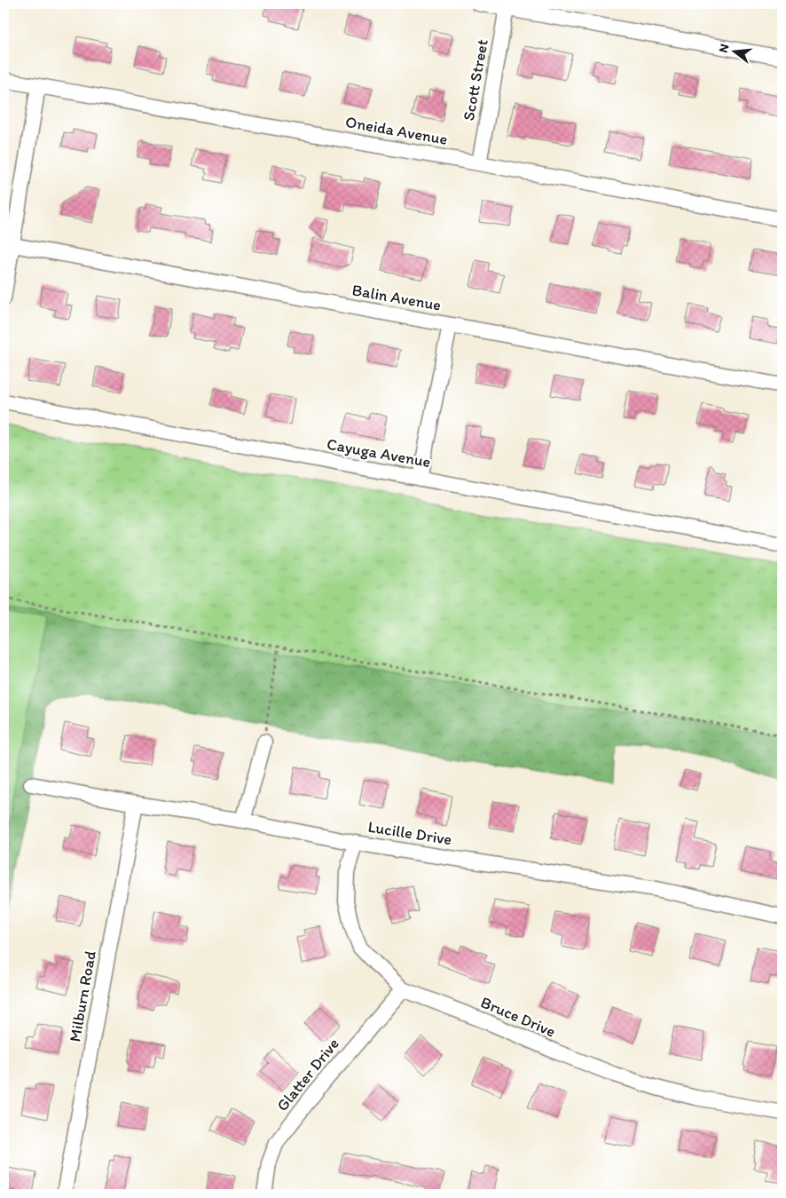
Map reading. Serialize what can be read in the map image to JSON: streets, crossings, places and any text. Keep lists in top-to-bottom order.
{
  "streets": {
    "street": [
      "Scott Street",
      "Oneida Avenue",
      "Balin Avenue",
      "Cayuga Avenue",
      "Lucille Drive",
      "Milburn Road",
      "Bruce Drive",
      "Glatter Drive"
    ]
  },
  "crossings": [
    ["Scott Street", "Oneida Avenue"],
    ["Lucille Drive", "Milburn Road"],
    ["Lucille Drive", "Bruce Drive"],
    ["Bruce Drive", "Glatter Drive"]
  ],
  "north": "left"
}
